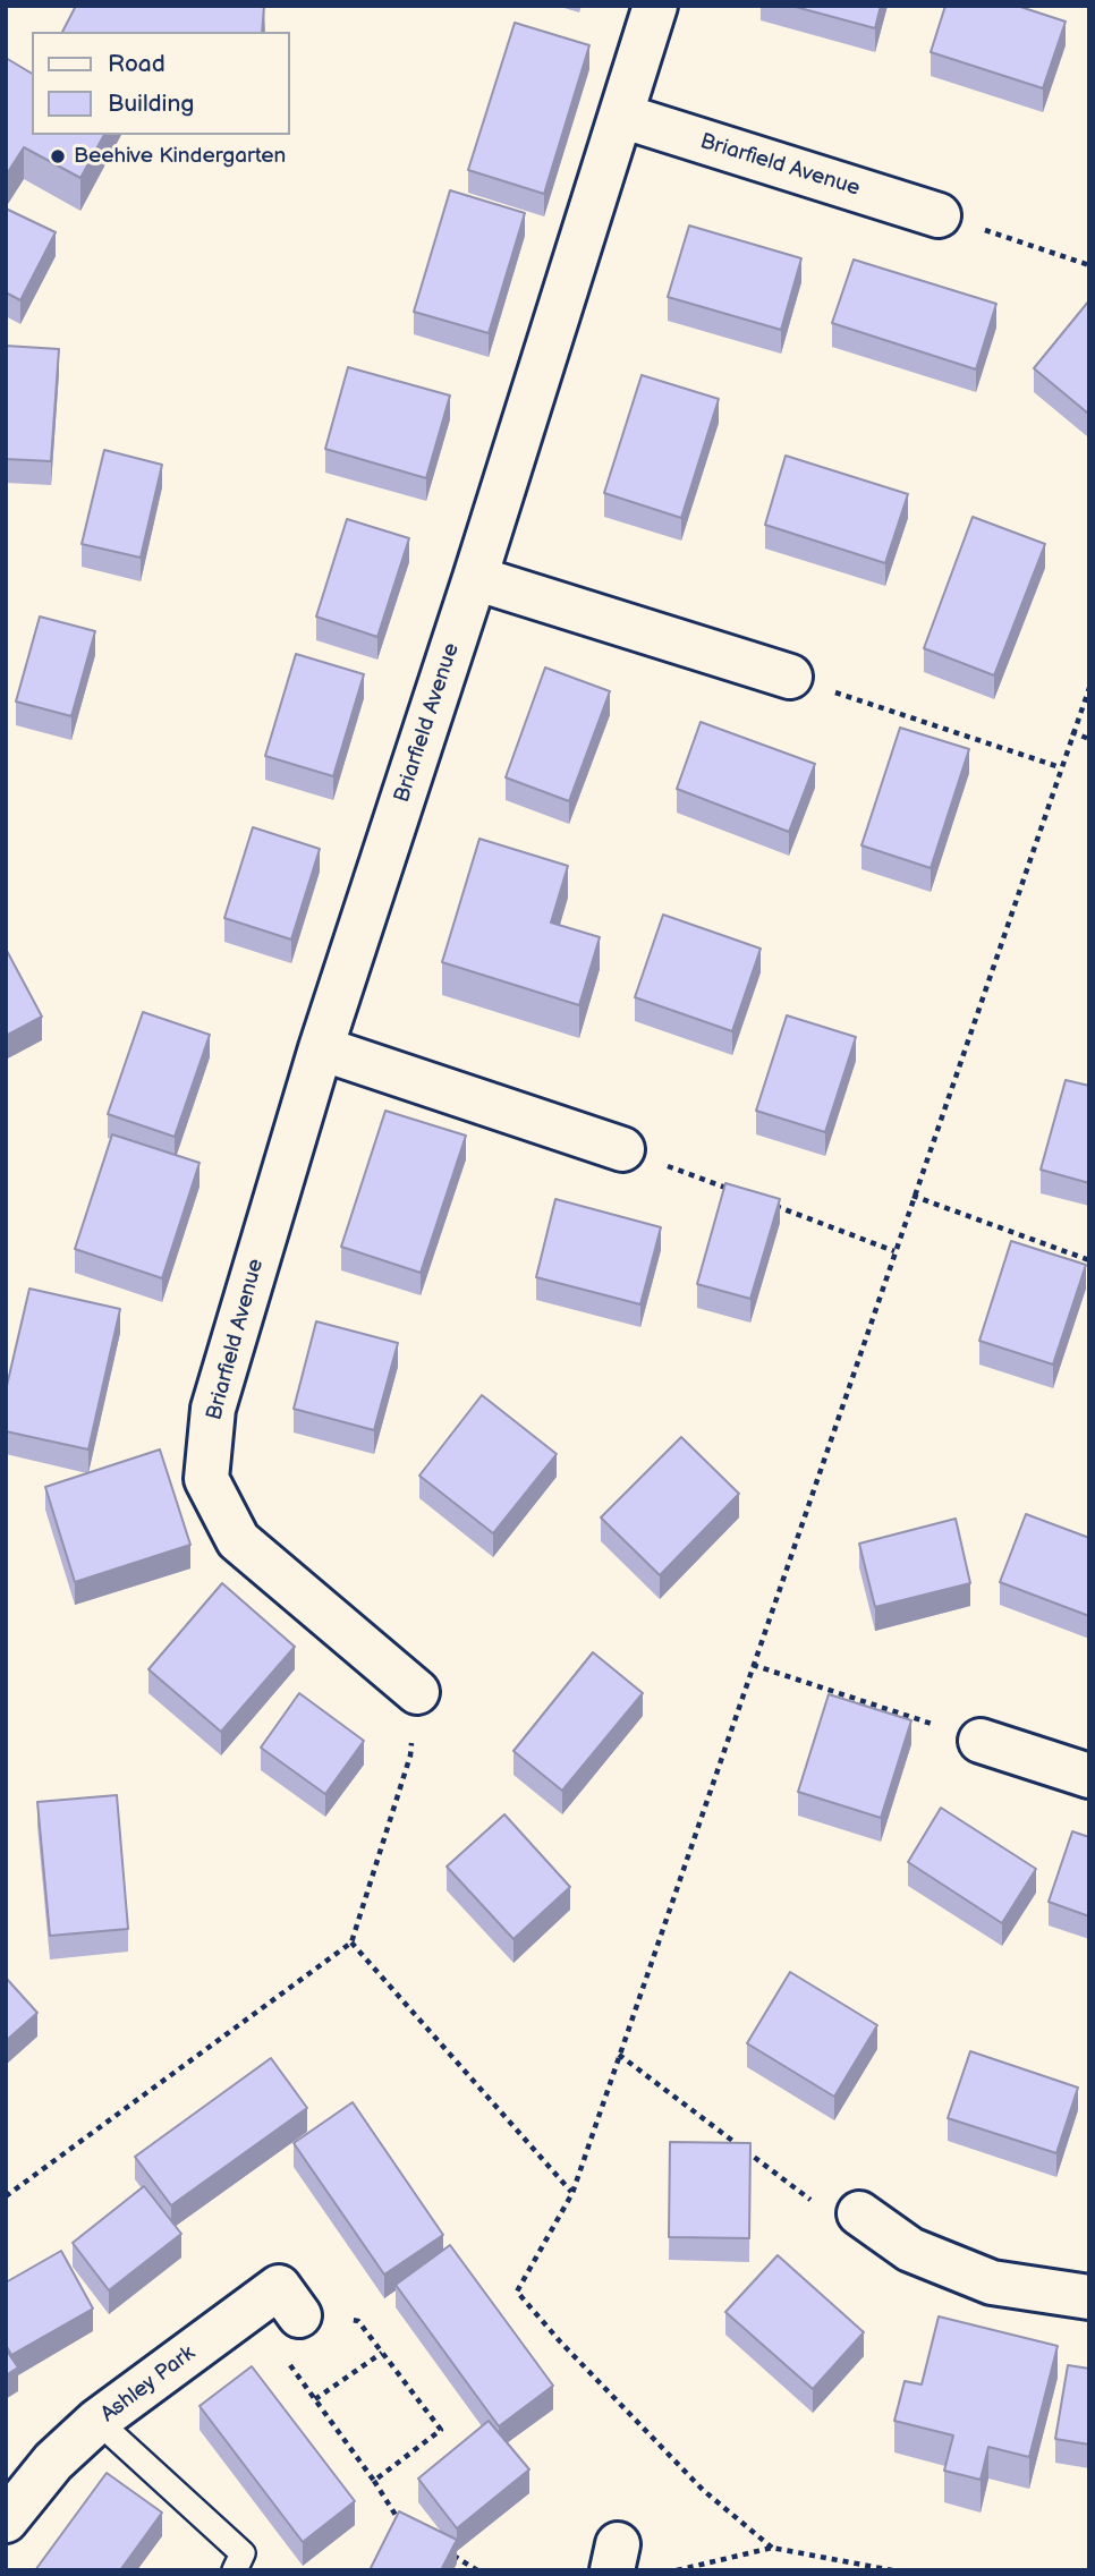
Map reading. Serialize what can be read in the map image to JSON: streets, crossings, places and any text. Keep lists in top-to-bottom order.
{
  "streets": {
    "street": ["Briarfield Avenue", "Ashley Park"]
  },
  "places": ["Beehive Kindergarten"],
  "legend": ["Road", "Building"]
}
